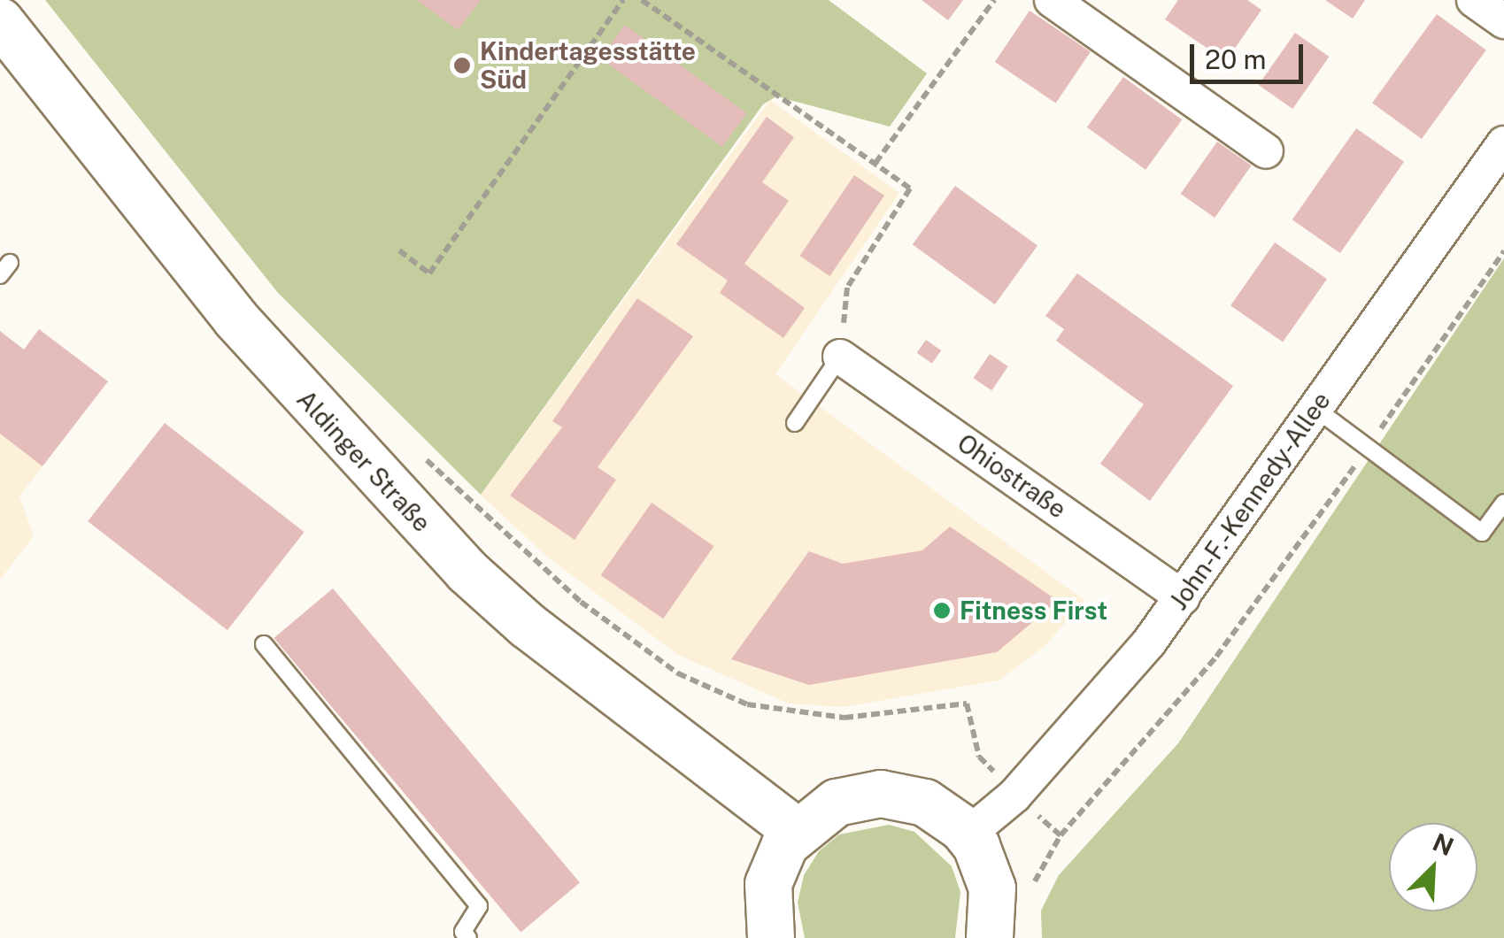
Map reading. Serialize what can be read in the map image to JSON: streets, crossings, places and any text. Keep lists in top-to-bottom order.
{
  "streets": {
    "main road": ["Aldinger Straße"],
    "street": ["Ohiostraße", "John-F.-Kennedy-Allee"]
  },
  "crossings": [
    ["Ohiostraße", "John-F.-Kennedy-Allee"]
  ],
  "places": ["Kindertagesstätte Süd", "Fitness First"],
  "scale_bar": "20 m",
  "north": "top right"
}
